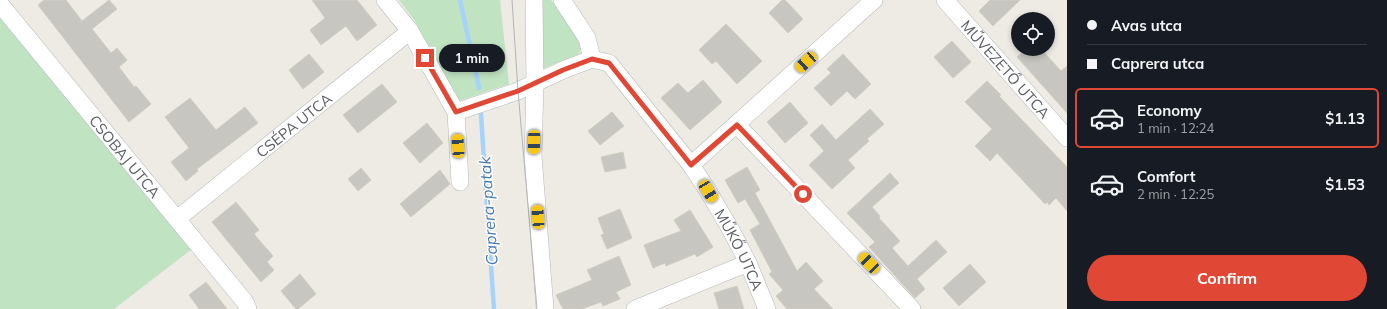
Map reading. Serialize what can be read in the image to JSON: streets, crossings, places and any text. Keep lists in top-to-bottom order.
{
  "streets": {
    "street": [
      "MŰVEZETŐ UTCA",
      "CSÉPA UTCA",
      "CSOBAJ UTCA",
      "MŰKŐ UTCA"
    ]
  },
  "crossings": [
    ["CSÉPA UTCA", "CSOBAJ UTCA"]
  ],
  "water": ["Caprera-patak"],
  "page": {
    "banner": ["Avas utca", "Caprera utca"],
    "bubble": "1 min",
    "list": [
      {
        "name": "Economy",
        "note": "1 min · 12:24",
        "value": "$1.13"
      },
      {
        "name": "Comfort",
        "note": "2 min · 12:25",
        "value": "$1.53"
      }
    ],
    "buttons": "Confirm"
  }
}
